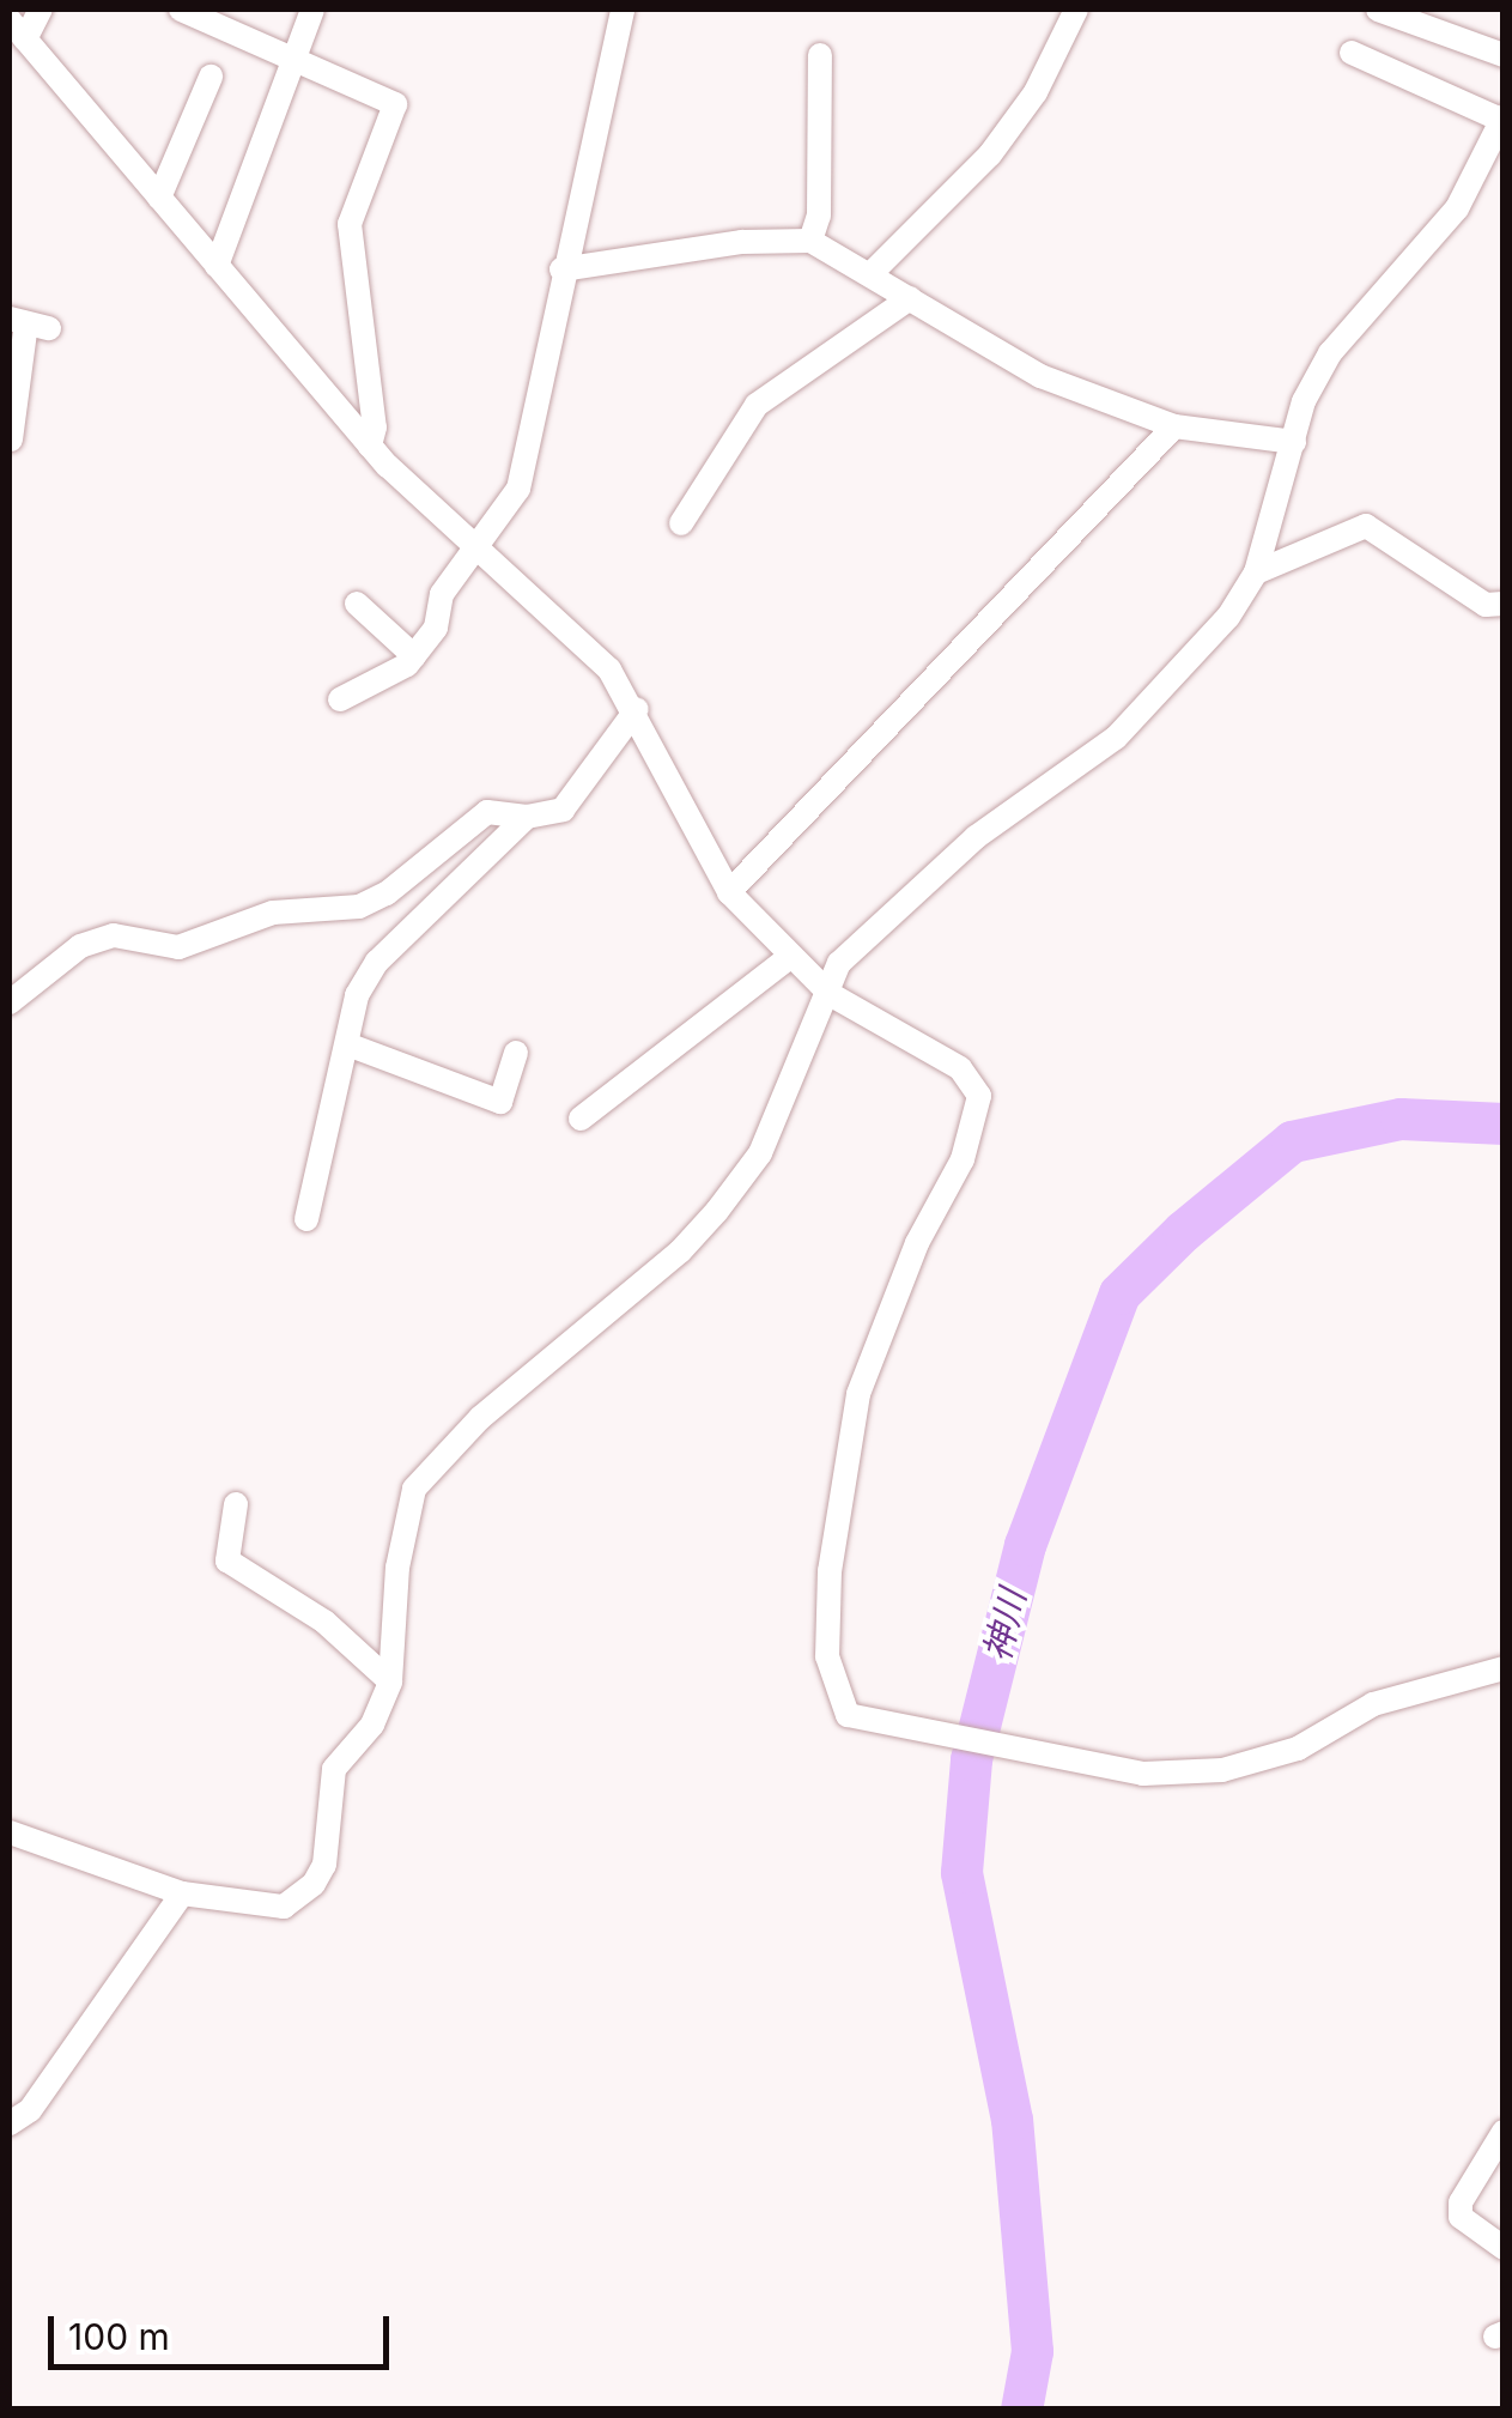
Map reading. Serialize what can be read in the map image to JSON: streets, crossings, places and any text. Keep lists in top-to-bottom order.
{
  "water": ["神川"],
  "scale_bar": "100 m"
}
